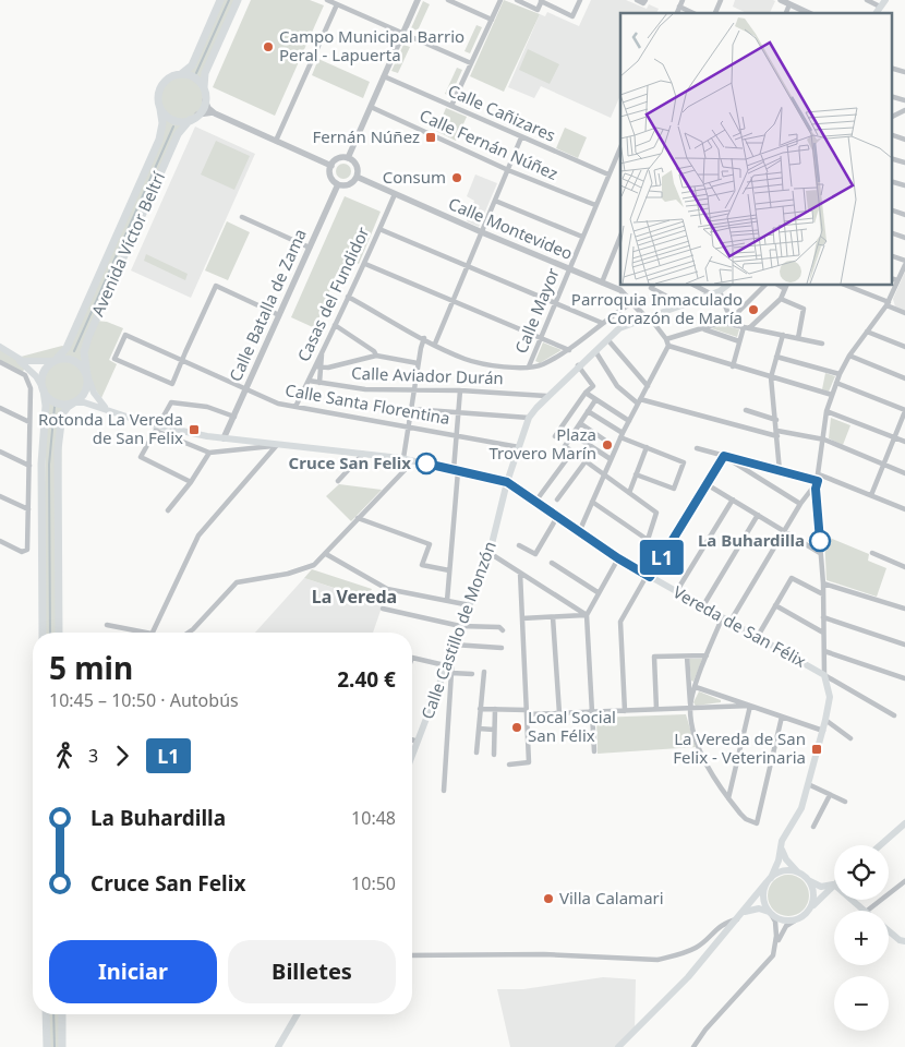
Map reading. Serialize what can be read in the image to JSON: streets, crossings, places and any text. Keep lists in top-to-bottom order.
{
  "streets": {
    "main road": ["Avenida Víctor Beltrí", "Vereda de San Félix", "Calle Castillo de Monzón"],
    "street": [
      "Calle Cañizares",
      "Calle Fernán Núñez",
      "Calle Montevideo",
      "Casas del Fundidor",
      "Calle Batalla de Zama",
      "Calle Mayor",
      "Calle Aviador Durán",
      "Calle Santa Florentina"
    ]
  },
  "crossings": [
    ["Calle Cañizares", "Calle Mayor"],
    ["Calle Fernán Núñez", "Calle Mayor"],
    ["Calle Montevideo", "Casas del Fundidor"],
    ["Calle Montevideo", "Calle Batalla de Zama"],
    ["Calle Montevideo", "Calle Mayor"],
    ["Avenida Víctor Beltrí", "Vereda de San Félix"],
    ["Casas del Fundidor", "Calle Aviador Durán"],
    ["Casas del Fundidor", "Calle Santa Florentina"],
    ["Calle Batalla de Zama", "Calle Santa Florentina"],
    ["Calle Batalla de Zama", "Vereda de San Félix"],
    ["Calle Santa Florentina", "Calle Castillo de Monzón"],
    ["Vereda de San Félix", "Calle Castillo de Monzón"]
  ],
  "districts": ["La Vereda"],
  "places": {
    "other": [
      "Campo Municipal Barrio Peral - Lapuerta",
      "Consum",
      "Parroquia Inmaculado Corazón de María",
      "Plaza Trovero Marín",
      "Cruce San Felix",
      "La Buhardilla",
      "Local Social San Félix",
      "Villa Calamari"
    ],
    "transit": ["Fernán Núñez", "Rotonda La Vereda de San Felix", "La Vereda de San Felix - Veterinaria"]
  },
  "lines": ["bus line L1"],
  "page": {
    "on_map": "L1",
    "heading": ["5 min", "10:45 – 10:50 · Autobús", "2.40 €"],
    "legs": ["3", "L1"],
    "list": [
      {
        "name": "La Buhardilla",
        "value": "10:48"
      },
      {
        "name": "Cruce San Felix",
        "value": "10:50"
      }
    ],
    "map_buttons": ["+", "−"],
    "buttons": ["Iniciar", "Billetes"]
  }
}
